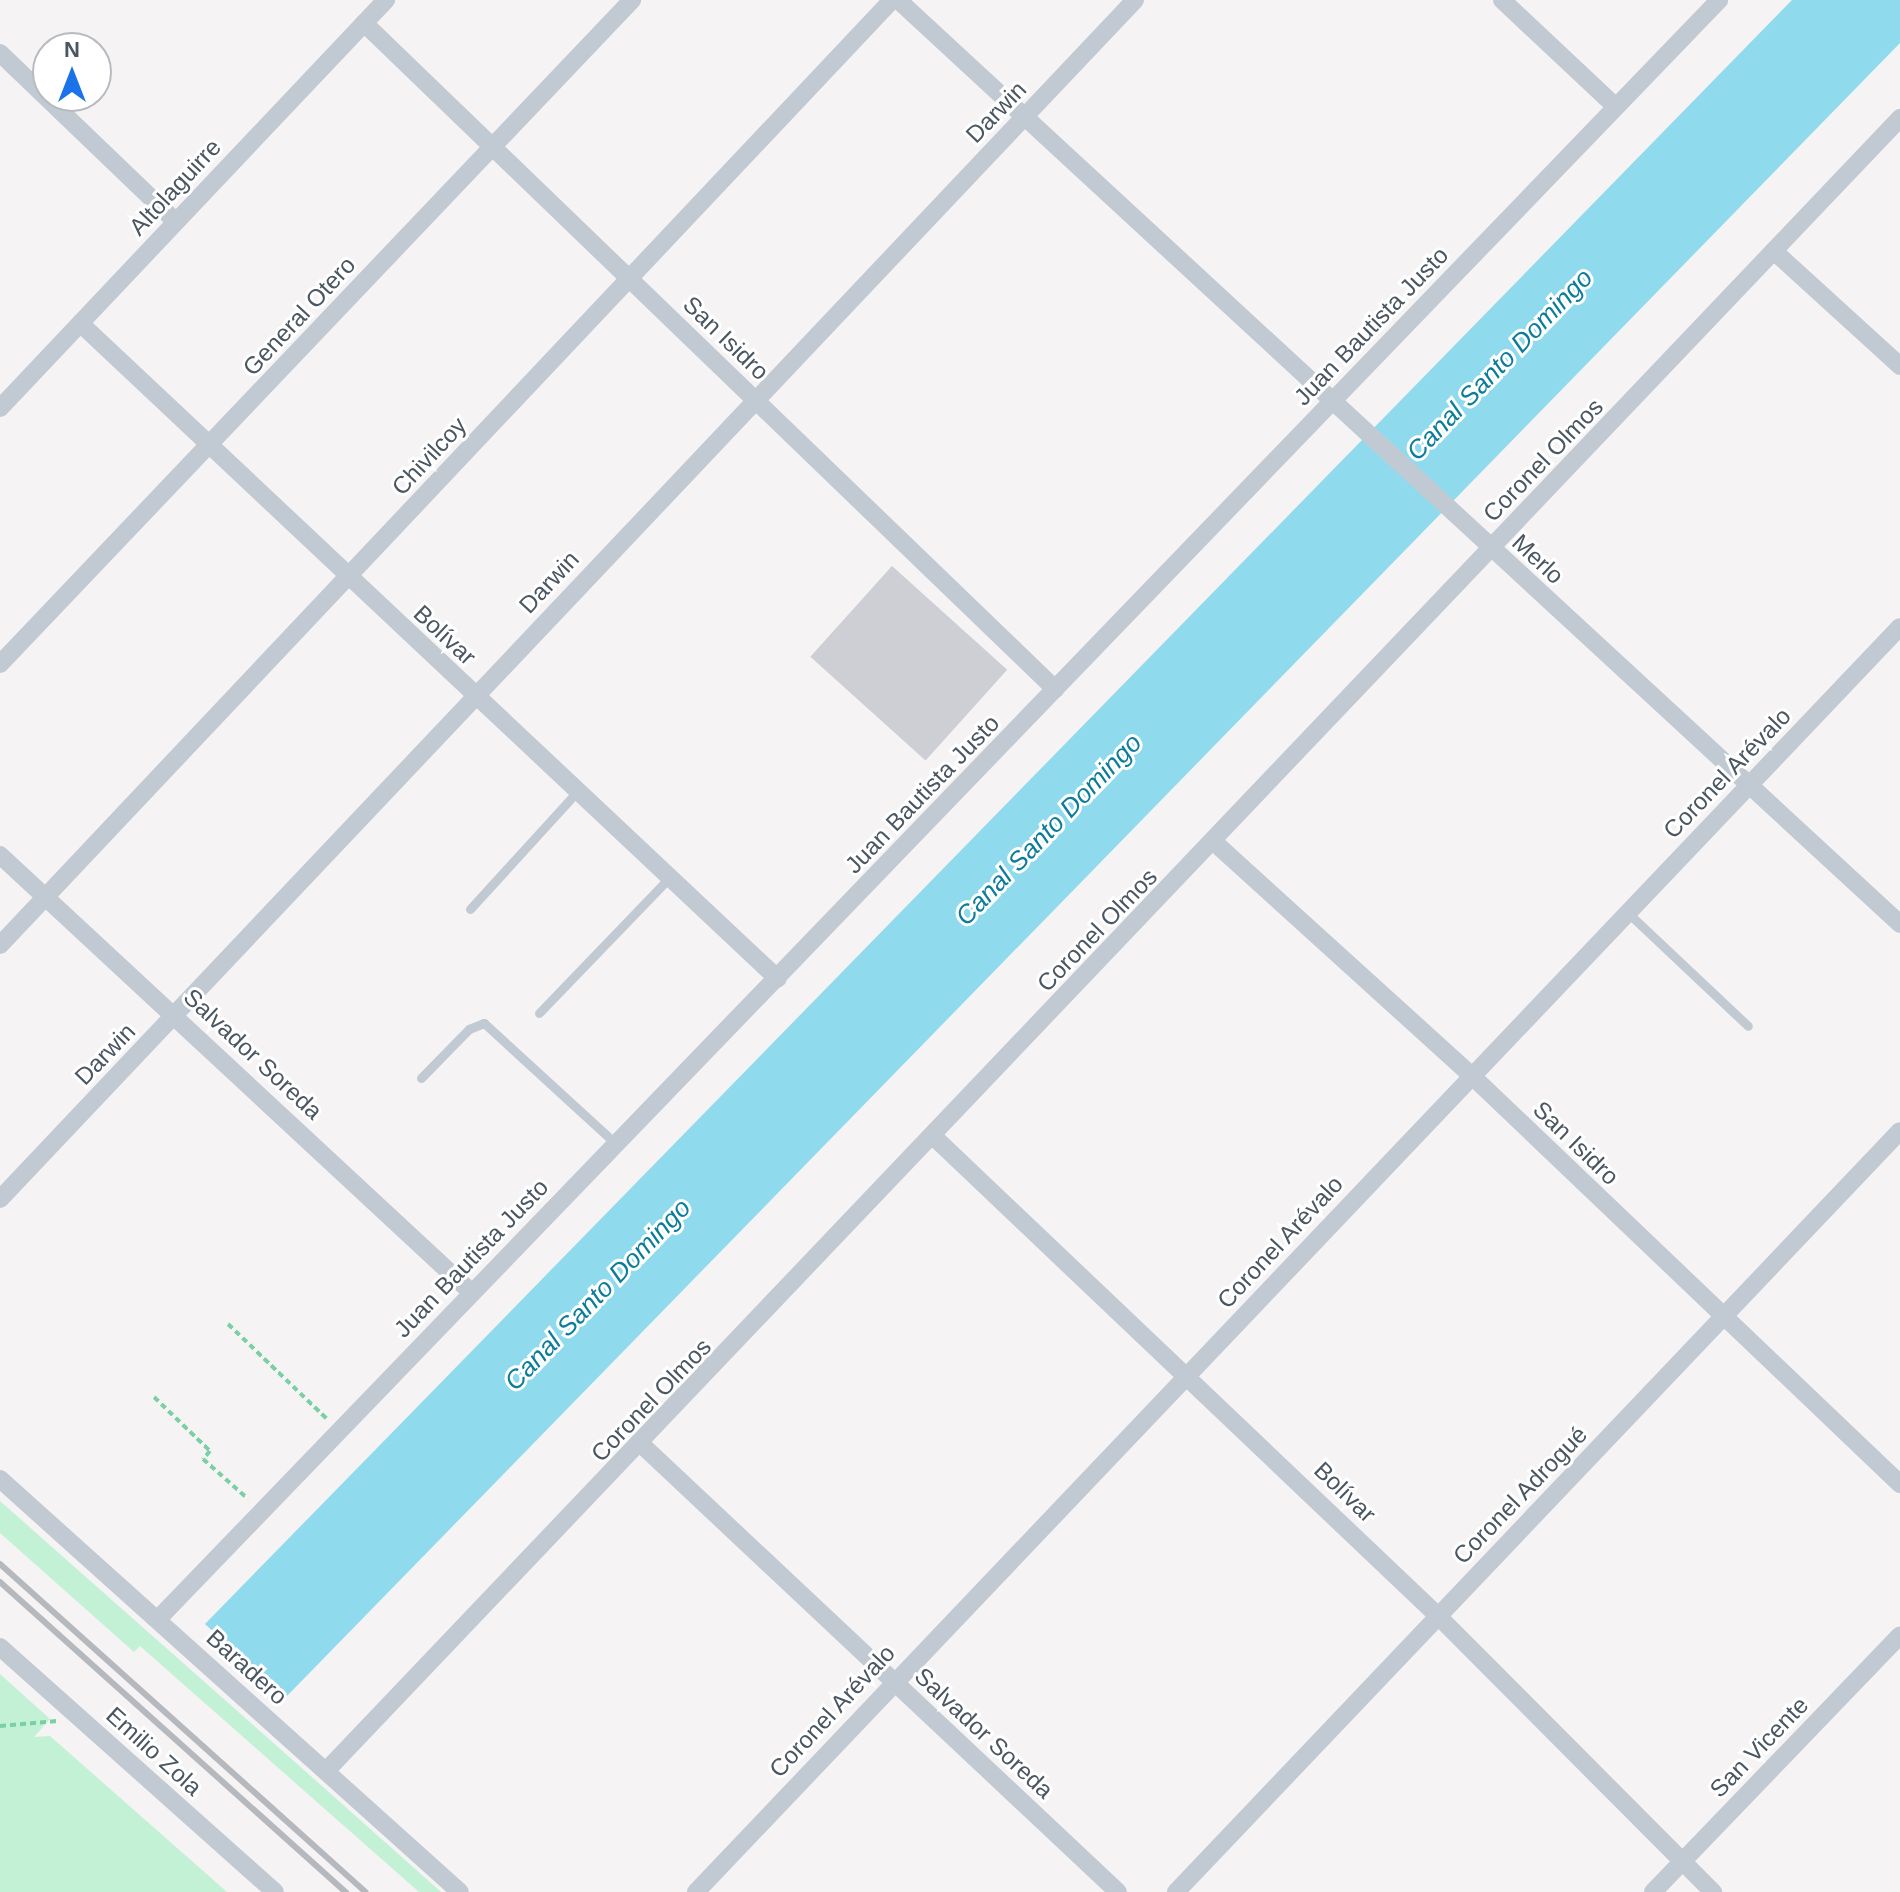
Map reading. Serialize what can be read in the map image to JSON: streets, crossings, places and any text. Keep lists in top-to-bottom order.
{
  "streets": {
    "street": [
      "Darwin",
      "Altolaguirre",
      "General Otero",
      "Juan Bautista Justo",
      "San Isidro",
      "Chivilcoy",
      "Coronel Olmos",
      "Merlo",
      "Bolívar",
      "Coronel Arévalo",
      "Salvador Soreda",
      "Coronel Adrogué",
      "Baradero",
      "San Vicente",
      "Emilio Zola"
    ]
  },
  "crossings": [
    ["Darwin", "San Isidro"],
    ["Darwin", "Merlo"],
    ["Darwin", "Bolívar"],
    ["Darwin", "Salvador Soreda"],
    ["Altolaguirre", "San Isidro"],
    ["Altolaguirre", "Bolívar"],
    ["General Otero", "San Isidro"],
    ["General Otero", "Bolívar"],
    ["Juan Bautista Justo", "San Isidro"],
    ["Juan Bautista Justo", "Merlo"],
    ["Juan Bautista Justo", "Bolívar"],
    ["Juan Bautista Justo", "Salvador Soreda"],
    ["Juan Bautista Justo", "Baradero"],
    ["San Isidro", "Chivilcoy"],
    ["San Isidro", "Coronel Olmos"],
    ["San Isidro", "Coronel Arévalo"],
    ["San Isidro", "Coronel Adrogué"],
    ["Chivilcoy", "Merlo"],
    ["Chivilcoy", "Bolívar"],
    ["Chivilcoy", "Salvador Soreda"],
    ["Coronel Olmos", "Merlo"],
    ["Coronel Olmos", "Bolívar"],
    ["Coronel Olmos", "Salvador Soreda"],
    ["Coronel Olmos", "Baradero"],
    ["Merlo", "Coronel Arévalo"],
    ["Bolívar", "Coronel Arévalo"],
    ["Bolívar", "Coronel Adrogué"],
    ["Bolívar", "San Vicente"],
    ["Coronel Arévalo", "Salvador Soreda"]
  ],
  "water": ["Canal Santo Domingo"],
  "north": "top"
}
